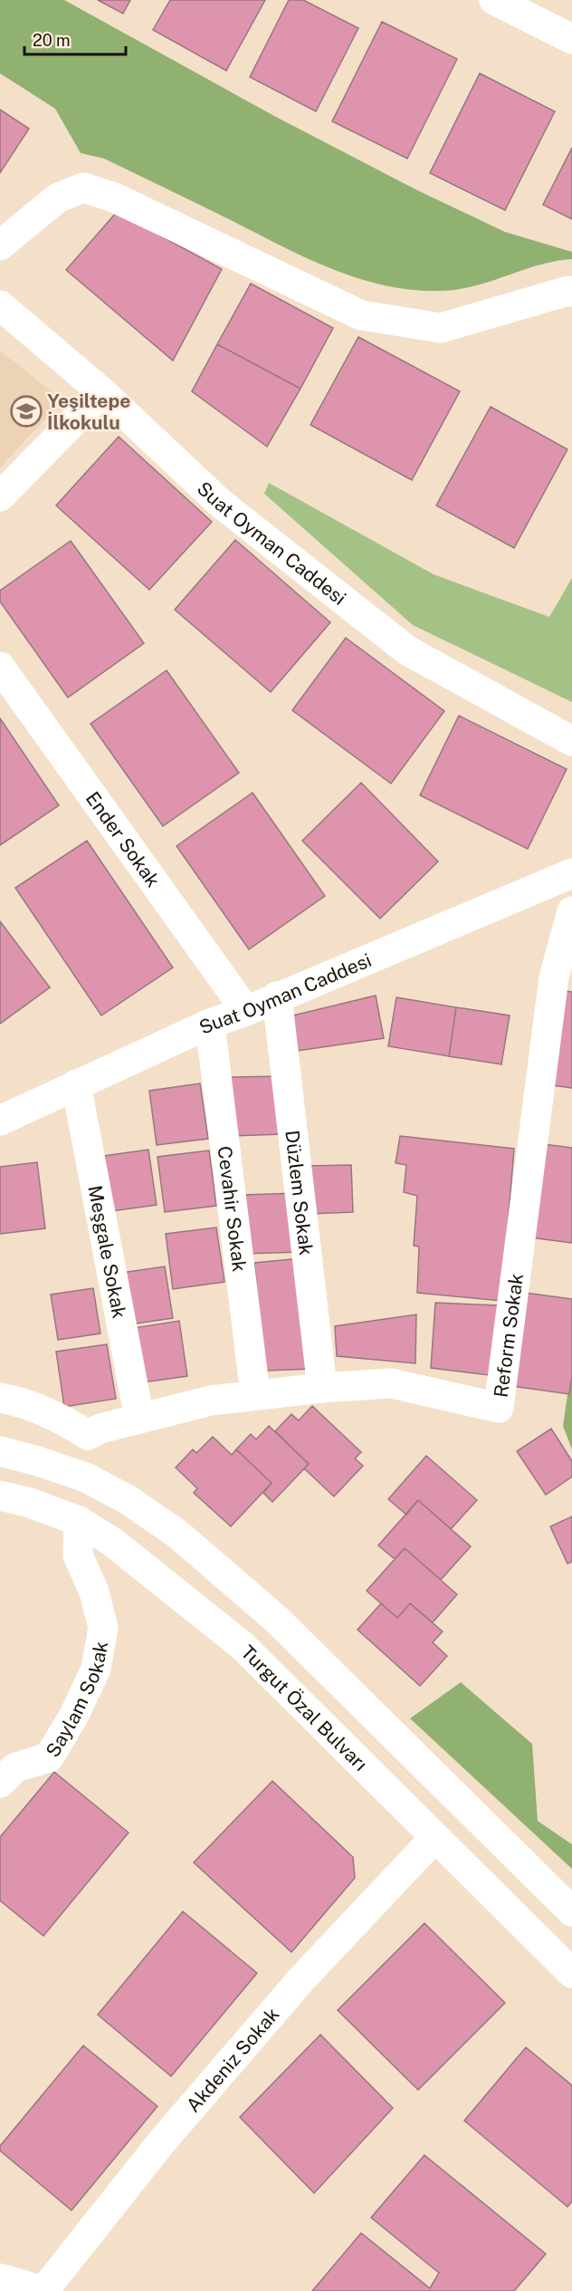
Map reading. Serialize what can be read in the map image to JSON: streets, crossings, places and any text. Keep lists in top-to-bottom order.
{
  "streets": {
    "street": [
      "Suat Oyman Caddesi",
      "Ender Sokak",
      "Düzlem Sokak",
      "Cevahir Sokak",
      "Meşgale Sokak",
      "Reform Sokak",
      "Saylam Sokak",
      "Turgut Özal Bulvarı",
      "Akdeniz Sokak"
    ]
  },
  "crossings": [
    ["Suat Oyman Caddesi", "Ender Sokak"],
    ["Suat Oyman Caddesi", "Düzlem Sokak"],
    ["Suat Oyman Caddesi", "Cevahir Sokak"],
    ["Suat Oyman Caddesi", "Meşgale Sokak"],
    ["Düzlem Sokak", "Reform Sokak"],
    ["Cevahir Sokak", "Reform Sokak"],
    ["Meşgale Sokak", "Reform Sokak"],
    ["Saylam Sokak", "Turgut Özal Bulvarı"],
    ["Turgut Özal Bulvarı", "Akdeniz Sokak"]
  ],
  "places": {
    "school or university": ["Yeşiltepe İlkokulu"]
  },
  "scale_bar": "20 m"
}
